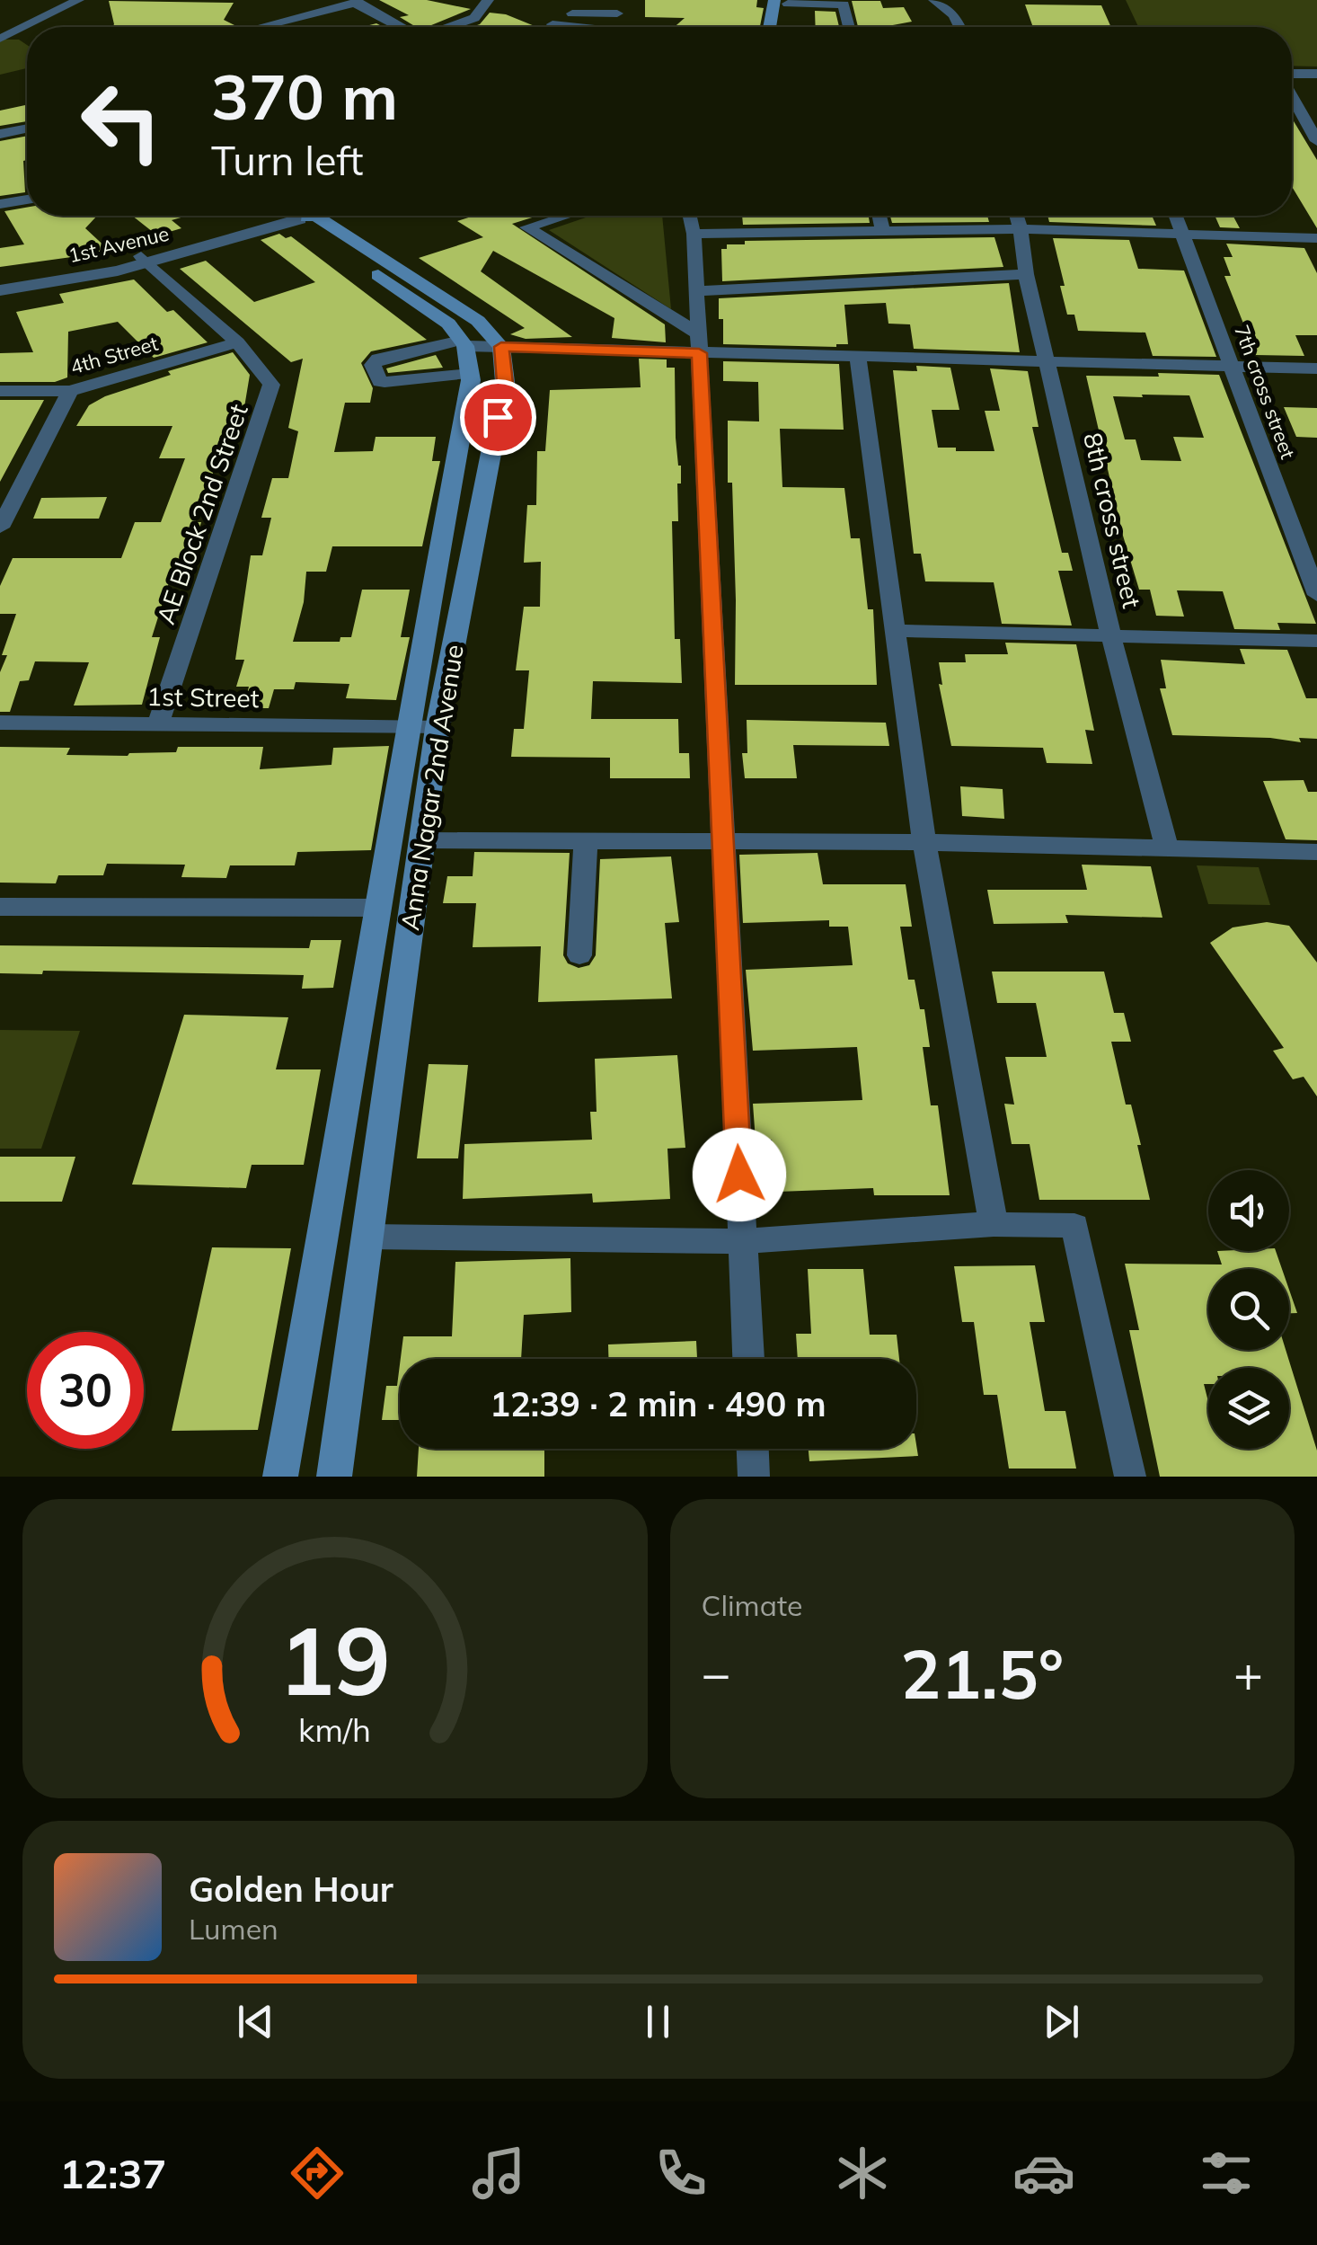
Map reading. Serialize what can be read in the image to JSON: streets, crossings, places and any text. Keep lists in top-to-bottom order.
{
  "streets": {
    "main road": ["Anna Nagar 2nd Avenue"],
    "street": [
      "1st Avenue",
      "4th Street",
      "7th cross street",
      "AE Block 2nd Street",
      "8th cross street",
      "1st Street"
    ]
  },
  "crossings": [
    ["1st Avenue", "AE Block 2nd Street"],
    ["4th Street", "AE Block 2nd Street"],
    ["AE Block 2nd Street", "1st Street"],
    ["1st Street", "Anna Nagar 2nd Avenue"]
  ],
  "page": {
    "turn": ["370 m", "Turn left"],
    "limit": "30",
    "trip": "12:39 · 2 min · 490 m",
    "tile": "Climate",
    "heat": ["−", "21.5°", "+"],
    "song": ["Golden Hour", "Lumen"],
    "tabs": "12:37",
    "gauge": ["19", "km/h"]
  }
}
